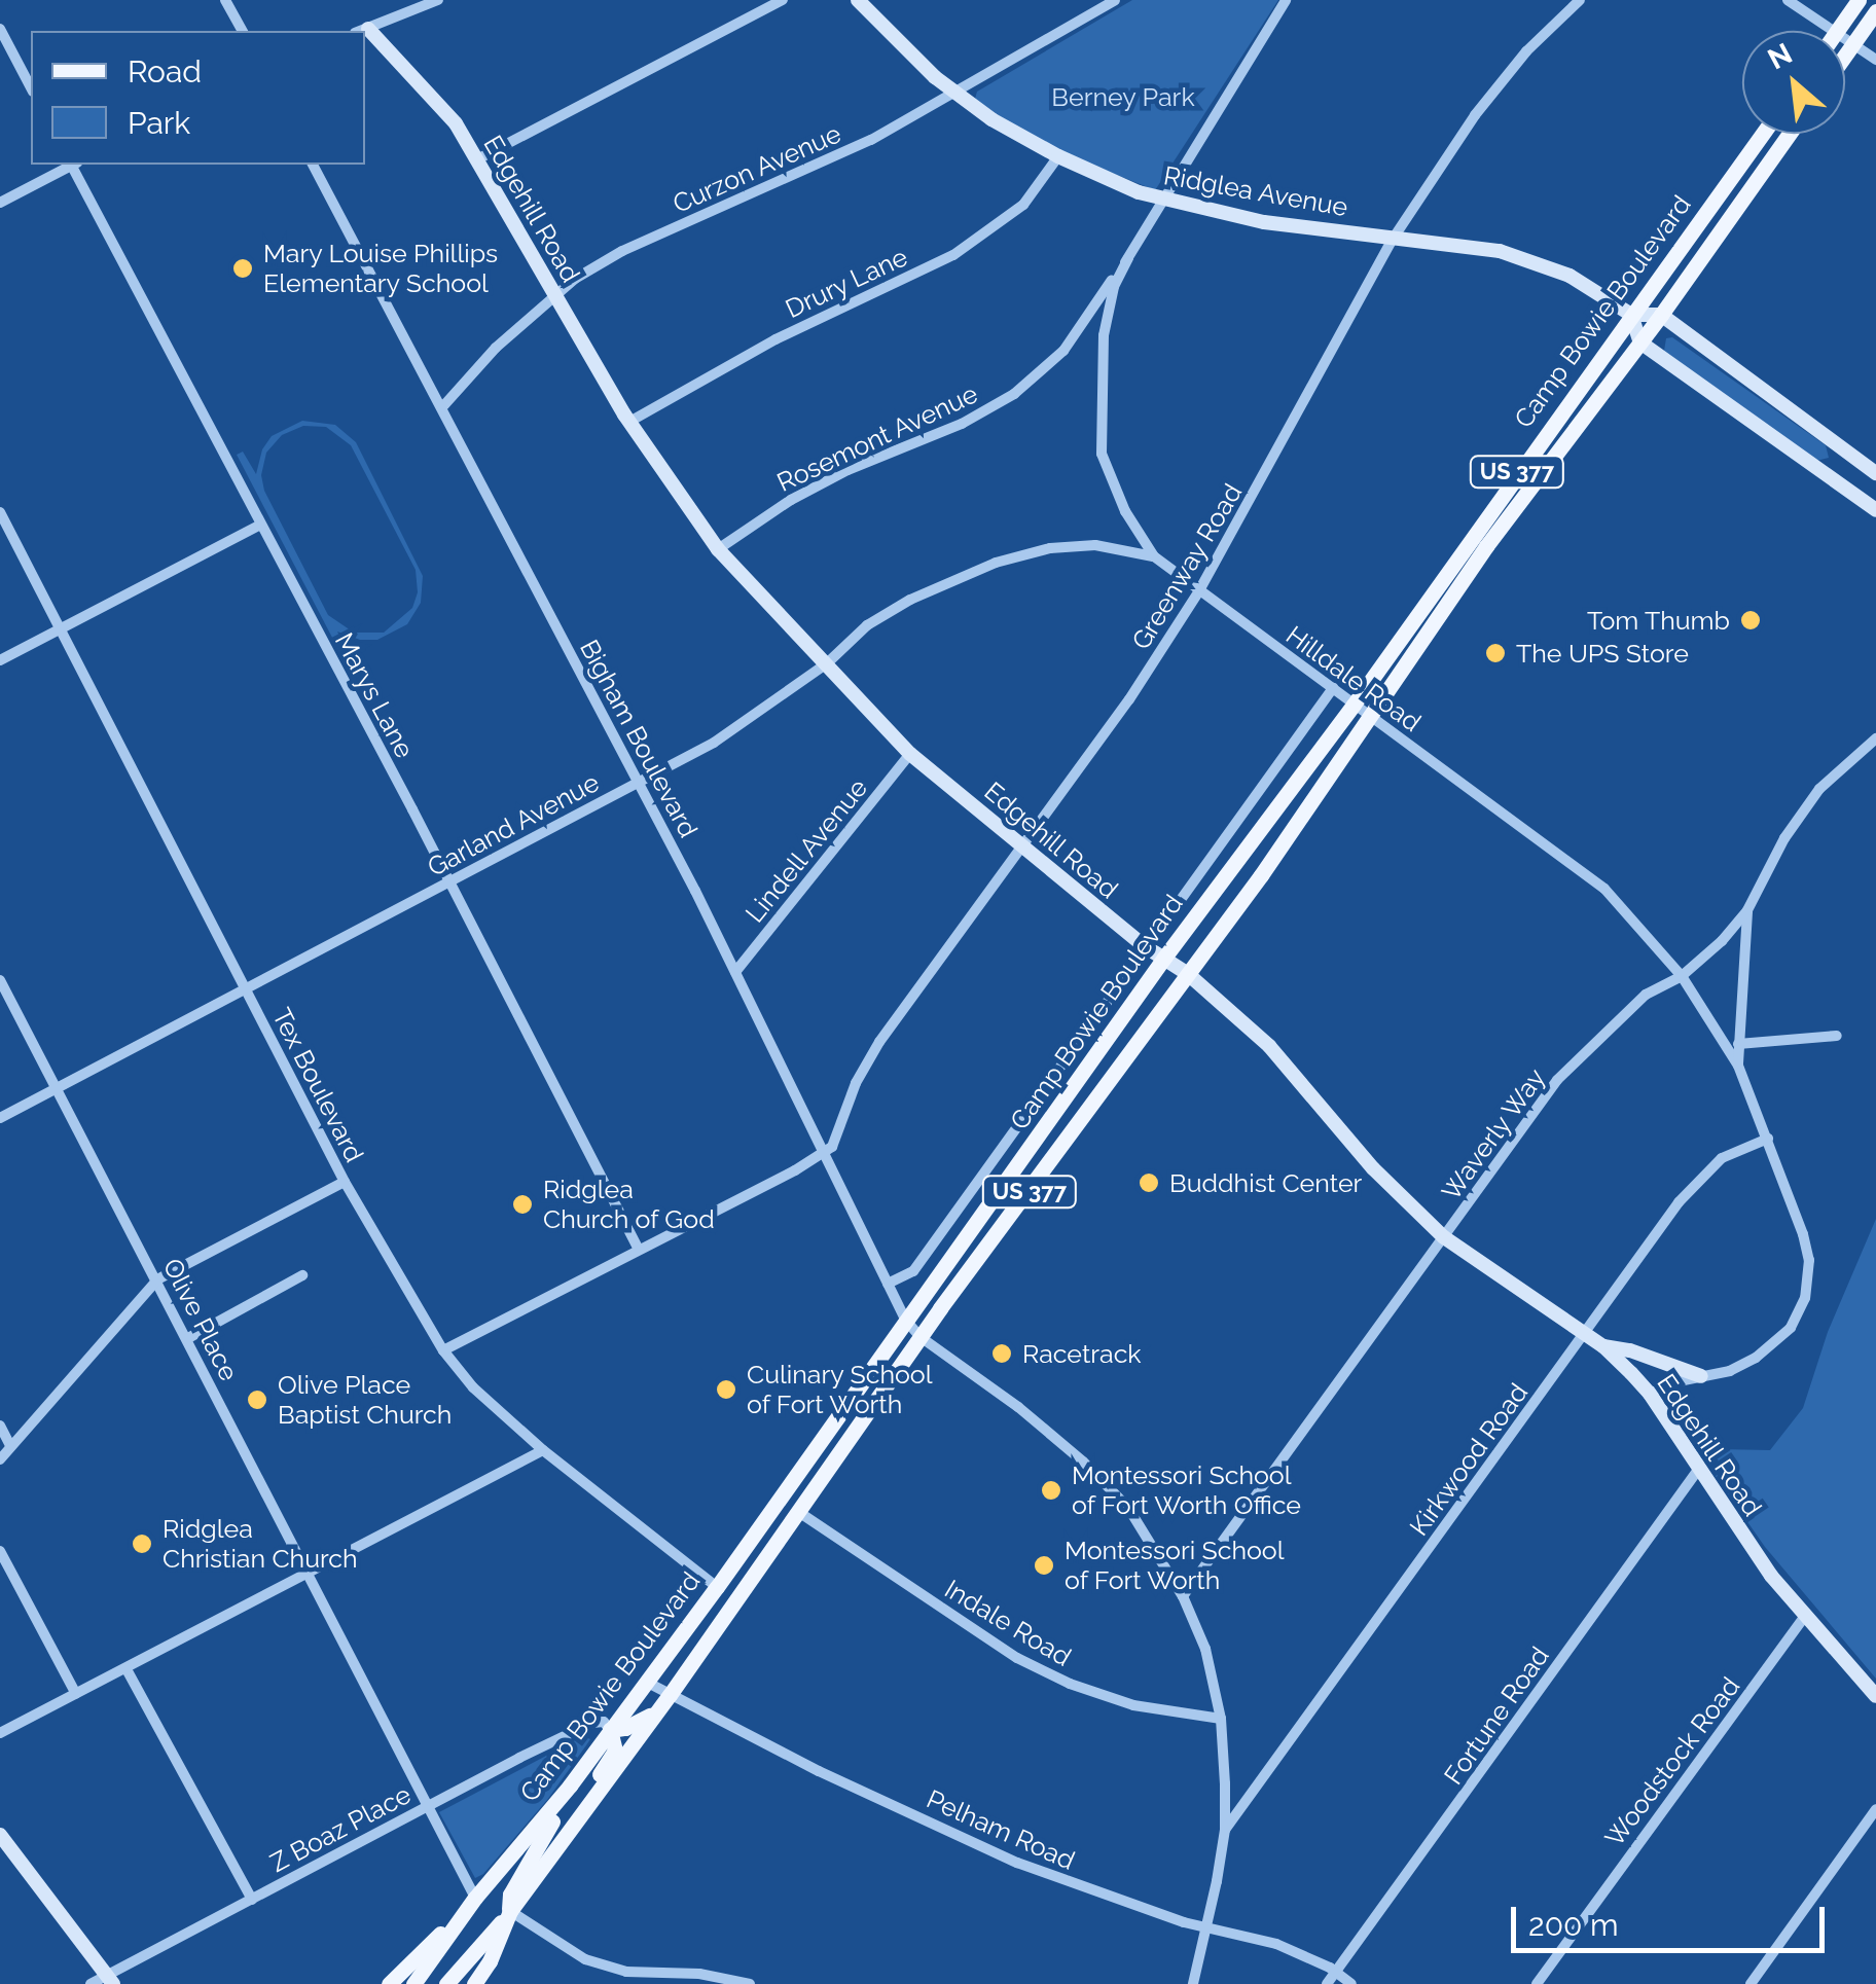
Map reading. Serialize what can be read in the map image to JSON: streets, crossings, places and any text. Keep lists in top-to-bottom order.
{
  "streets": {
    "main road": ["Camp Bowie Boulevard", "US 377"],
    "street": [
      "Curzon Avenue",
      "Ridglea Avenue",
      "Edgehill Road",
      "Drury Lane",
      "Rosemont Avenue",
      "Greenway Road",
      "Hilldale Road",
      "Marys Lane",
      "Bigham Boulevard",
      "Garland Avenue",
      "Lindell Avenue",
      "Tex Boulevard",
      "Waverly Way",
      "Olive Place",
      "Kirkwood Road",
      "Indale Road",
      "Fortune Road",
      "Woodstock Road",
      "Z Boaz Place",
      "Pelham Road"
    ]
  },
  "crossings": [
    ["Curzon Avenue", "Ridglea Avenue"],
    ["Curzon Avenue", "Edgehill Road"],
    ["Curzon Avenue", "Bigham Boulevard"],
    ["Ridglea Avenue", "Drury Lane"],
    ["Ridglea Avenue", "Camp Bowie Boulevard"],
    ["Ridglea Avenue", "Rosemont Avenue"],
    ["Ridglea Avenue", "Greenway Road"],
    ["Edgehill Road", "Drury Lane"],
    ["Edgehill Road", "Camp Bowie Boulevard"],
    ["Edgehill Road", "Rosemont Avenue"],
    ["Edgehill Road", "Greenway Road"],
    ["Edgehill Road", "Hilldale Road"],
    ["Edgehill Road", "Garland Avenue"],
    ["Edgehill Road", "Lindell Avenue"],
    ["Edgehill Road", "Waverly Way"],
    ["Edgehill Road", "Kirkwood Road"],
    ["Edgehill Road", "Fortune Road"],
    ["Edgehill Road", "Woodstock Road"],
    ["Camp Bowie Boulevard", "Hilldale Road"],
    ["Camp Bowie Boulevard", "Bigham Boulevard"],
    ["Camp Bowie Boulevard", "Tex Boulevard"],
    ["Camp Bowie Boulevard", "Olive Place"],
    ["Camp Bowie Boulevard", "Indale Road"],
    ["Camp Bowie Boulevard", "Z Boaz Place"],
    ["Camp Bowie Boulevard", "Pelham Road"],
    ["Rosemont Avenue", "Hilldale Road"],
    ["Greenway Road", "Hilldale Road"],
    ["Greenway Road", "Bigham Boulevard"],
    ["Hilldale Road", "Garland Avenue"],
    ["Hilldale Road", "Waverly Way"],
    ["Hilldale Road", "Kirkwood Road"],
    ["Marys Lane", "Garland Avenue"],
    ["Bigham Boulevard", "Garland Avenue"],
    ["Bigham Boulevard", "Lindell Avenue"],
    ["Bigham Boulevard", "Waverly Way"],
    ["Bigham Boulevard", "Kirkwood Road"],
    ["Bigham Boulevard", "Indale Road"],
    ["Garland Avenue", "Tex Boulevard"],
    ["Garland Avenue", "Olive Place"],
    ["Olive Place", "Z Boaz Place"],
    ["Fortune Road", "Pelham Road"]
  ],
  "parks": ["Berney Park"],
  "places": [
    "Mary Louise Phillips Elementary School",
    "Tom Thumb",
    "The UPS Store",
    "Buddhist Center",
    "Ridglea Church of God",
    "Racetrack",
    "Culinary School of Fort Worth",
    "Olive Place Baptist Church",
    "Montessori School of Fort Worth Office",
    "Ridglea Christian Church",
    "Montessori School of Fort Worth"
  ],
  "legend": ["Road", "Park"],
  "scale_bar": "200 m",
  "north": "top left"
}
